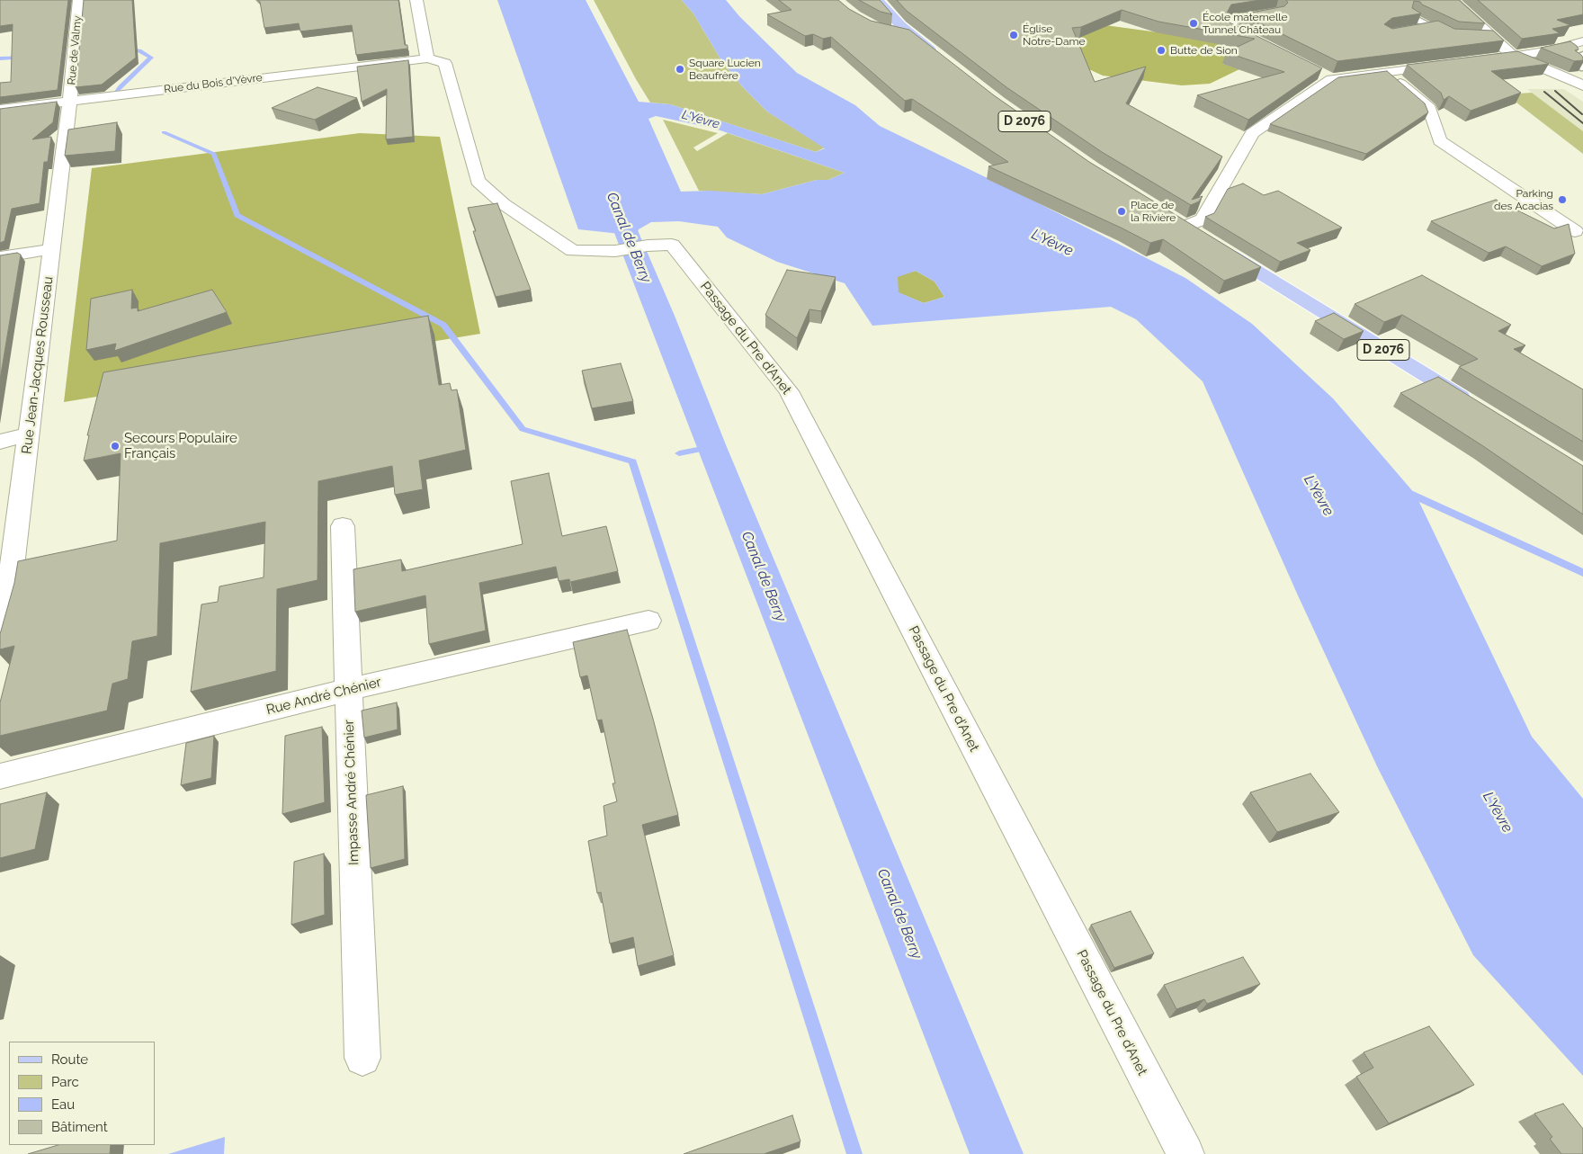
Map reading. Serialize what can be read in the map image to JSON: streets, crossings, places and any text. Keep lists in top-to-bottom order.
{
  "streets": {
    "main road": ["D 2076"],
    "street": [
      "Rue de Valmy",
      "Rue du Bois d'Yèvre",
      "Passage du Pre d’Anet",
      "Rue Jean-Jacques Rousseau",
      "Rue André Chénier",
      "Impasse André Chénier"
    ]
  },
  "crossings": [
    ["Rue de Valmy", "Rue du Bois d'Yèvre"],
    ["Rue de Valmy", "Rue Jean-Jacques Rousseau"],
    ["Rue du Bois d'Yèvre", "Rue Jean-Jacques Rousseau"],
    ["Rue André Chénier", "Impasse André Chénier"]
  ],
  "water": ["L'Yèvre", "Canal de Berry"],
  "places": [
    "École maternelle Tunnel Château",
    "Église Notre-Dame",
    "Butte de Sion",
    "Square Lucien Beaufrère",
    "Parking des Acacias",
    "Place de la Rivière",
    "Secours Populaire Français"
  ],
  "legend": [
    "Route",
    "Parc",
    "Eau",
    "Bâtiment"
  ]
}
